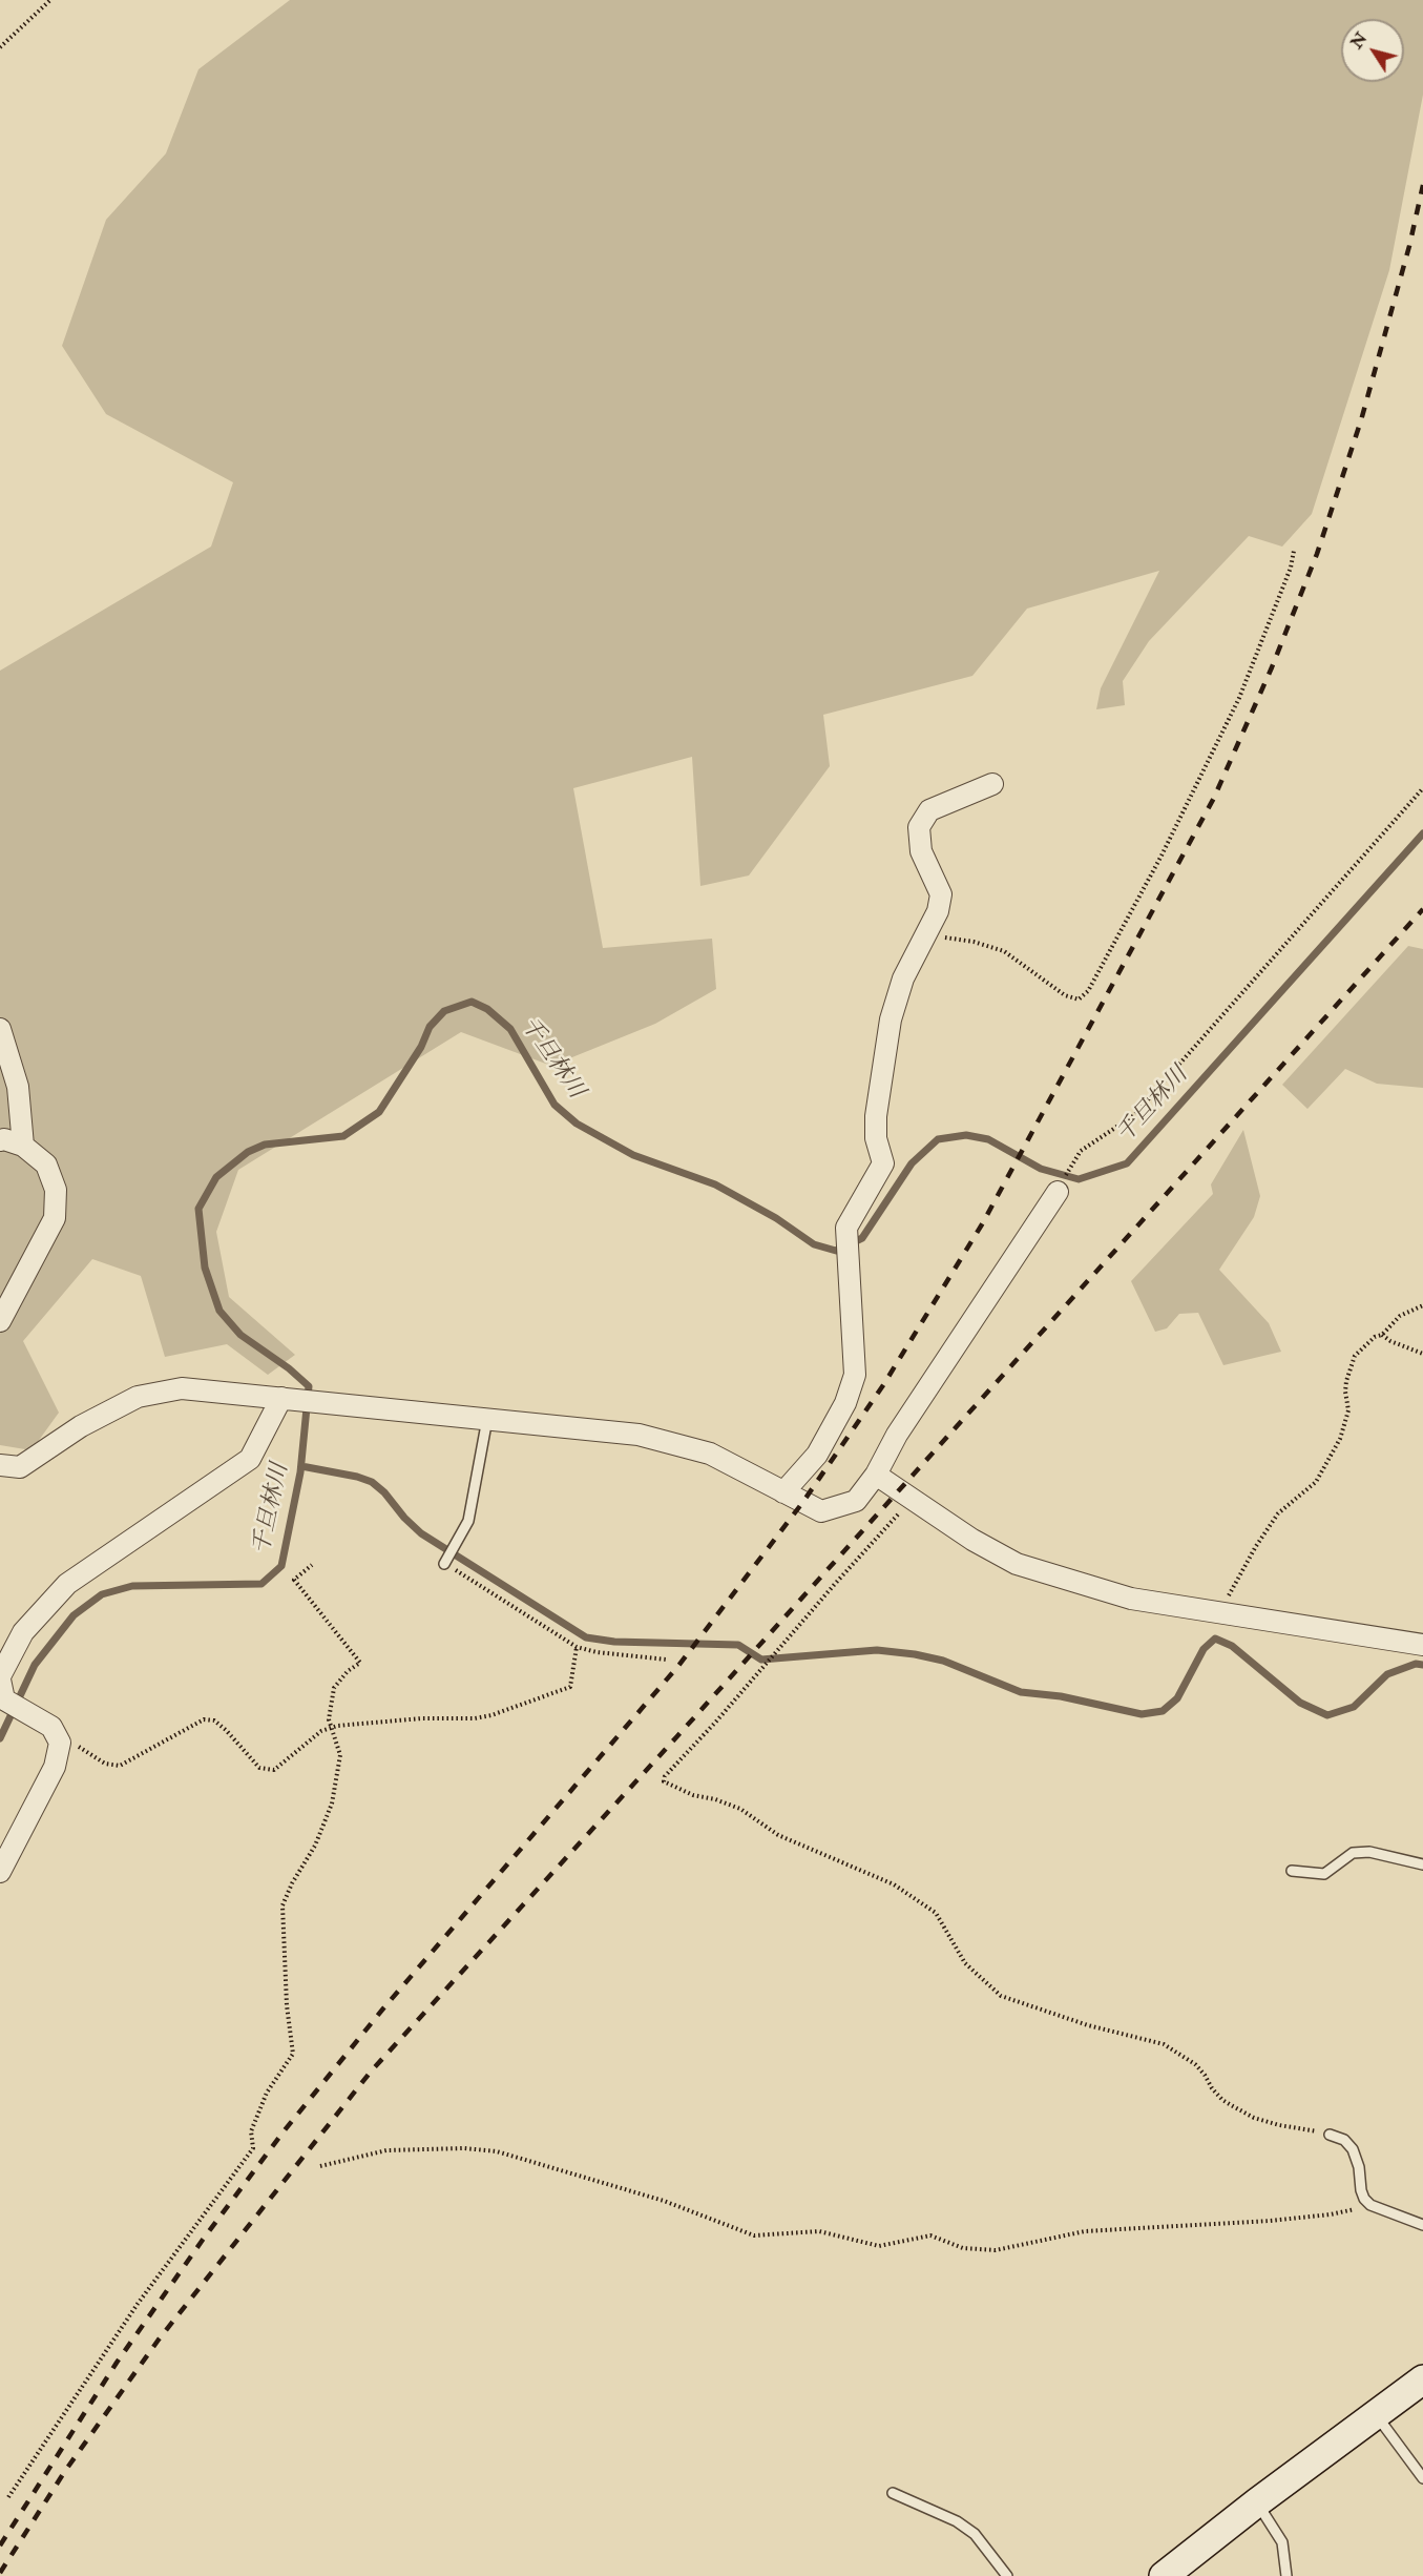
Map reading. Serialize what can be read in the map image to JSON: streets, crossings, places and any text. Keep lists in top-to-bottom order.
{
  "water": ["千旦林川"],
  "north": "top left"
}
